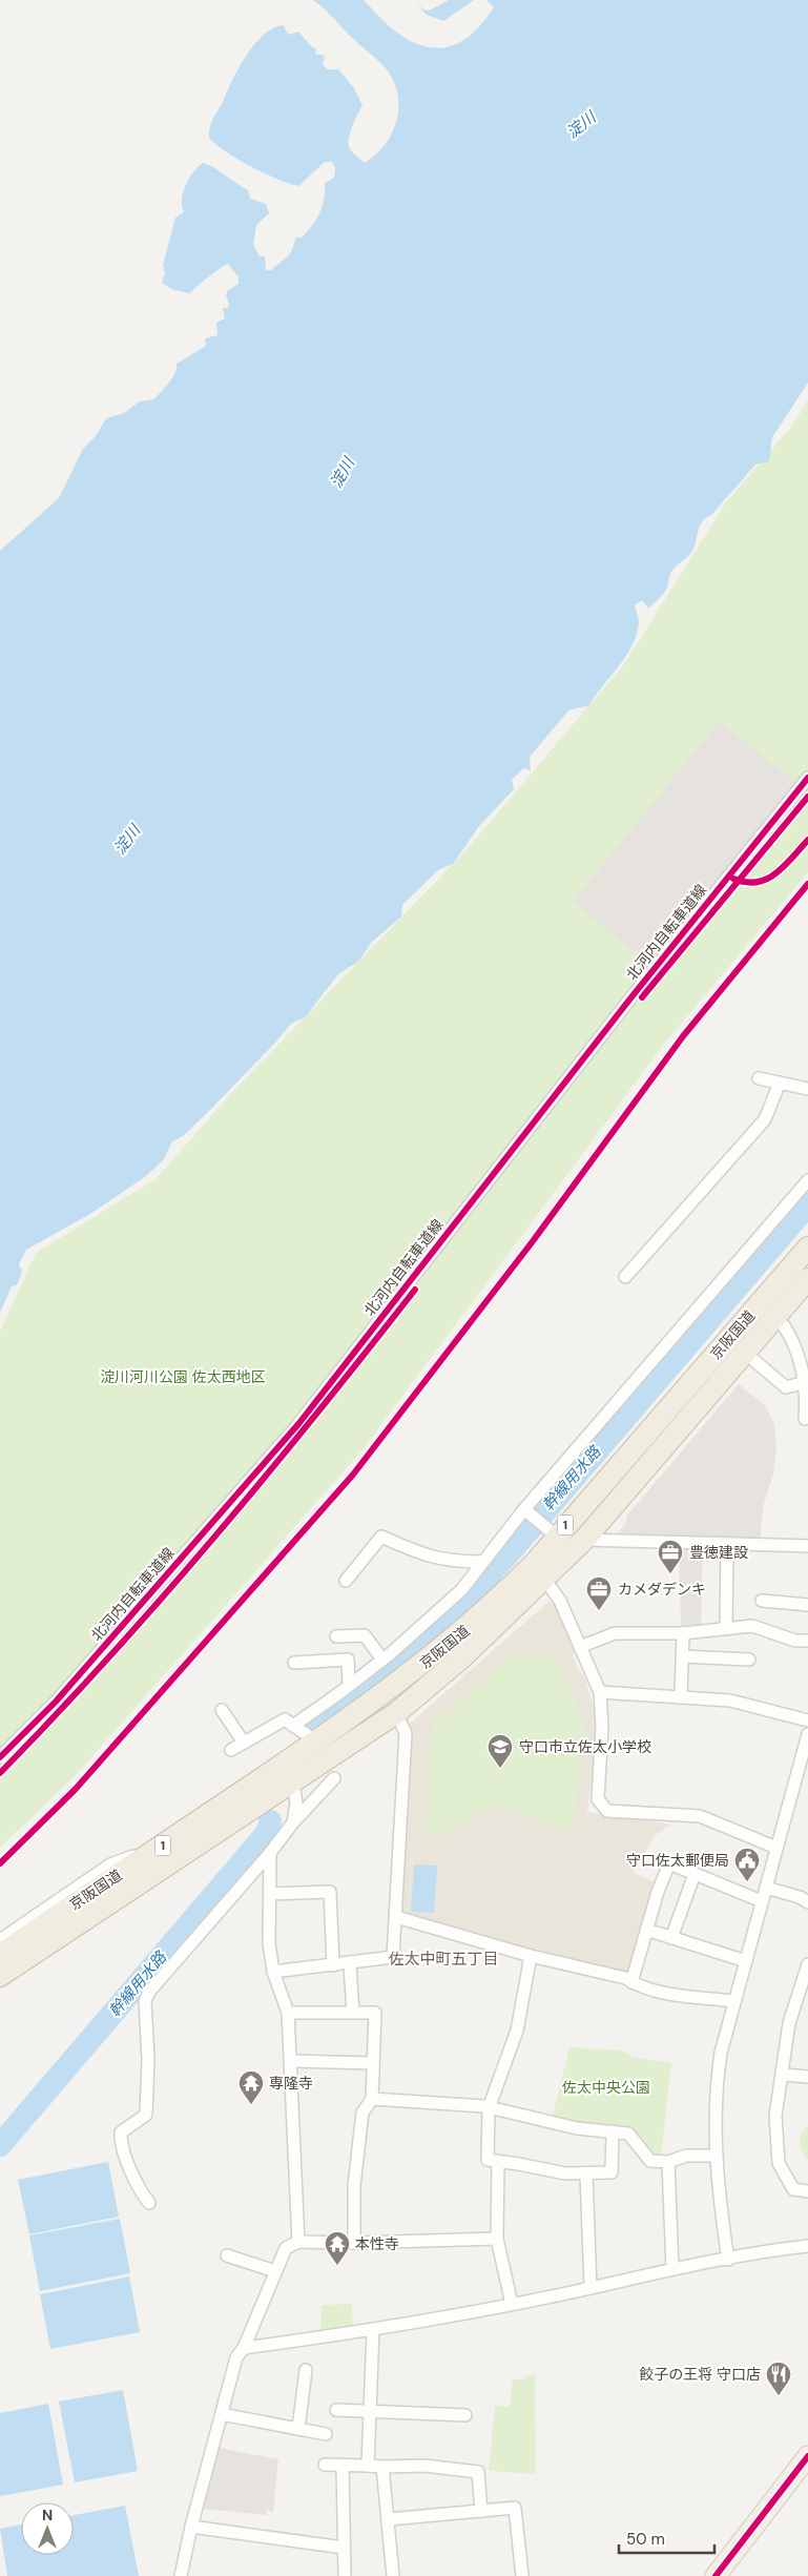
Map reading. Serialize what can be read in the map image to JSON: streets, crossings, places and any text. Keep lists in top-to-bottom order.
{
  "streets": {
    "highway": ["京阪国道", "1"],
    "street": ["北河内自転車道線"]
  },
  "districts": ["佐太中町五丁目"],
  "water": ["淀川", "幹線用水路"],
  "parks": ["淀川河川公園 佐太西地区", "佐太中央公園"],
  "places": {
    "office": ["豊徳建設", "カメダデンキ"],
    "school or university": ["守口市立佐太小学校"],
    "public building": ["守口佐太郵便局"],
    "temple": ["専隆寺", "本性寺"],
    "restaurant": ["餃子の王将 守口店"]
  },
  "scale_bar": "50 m",
  "north": "top"
}
